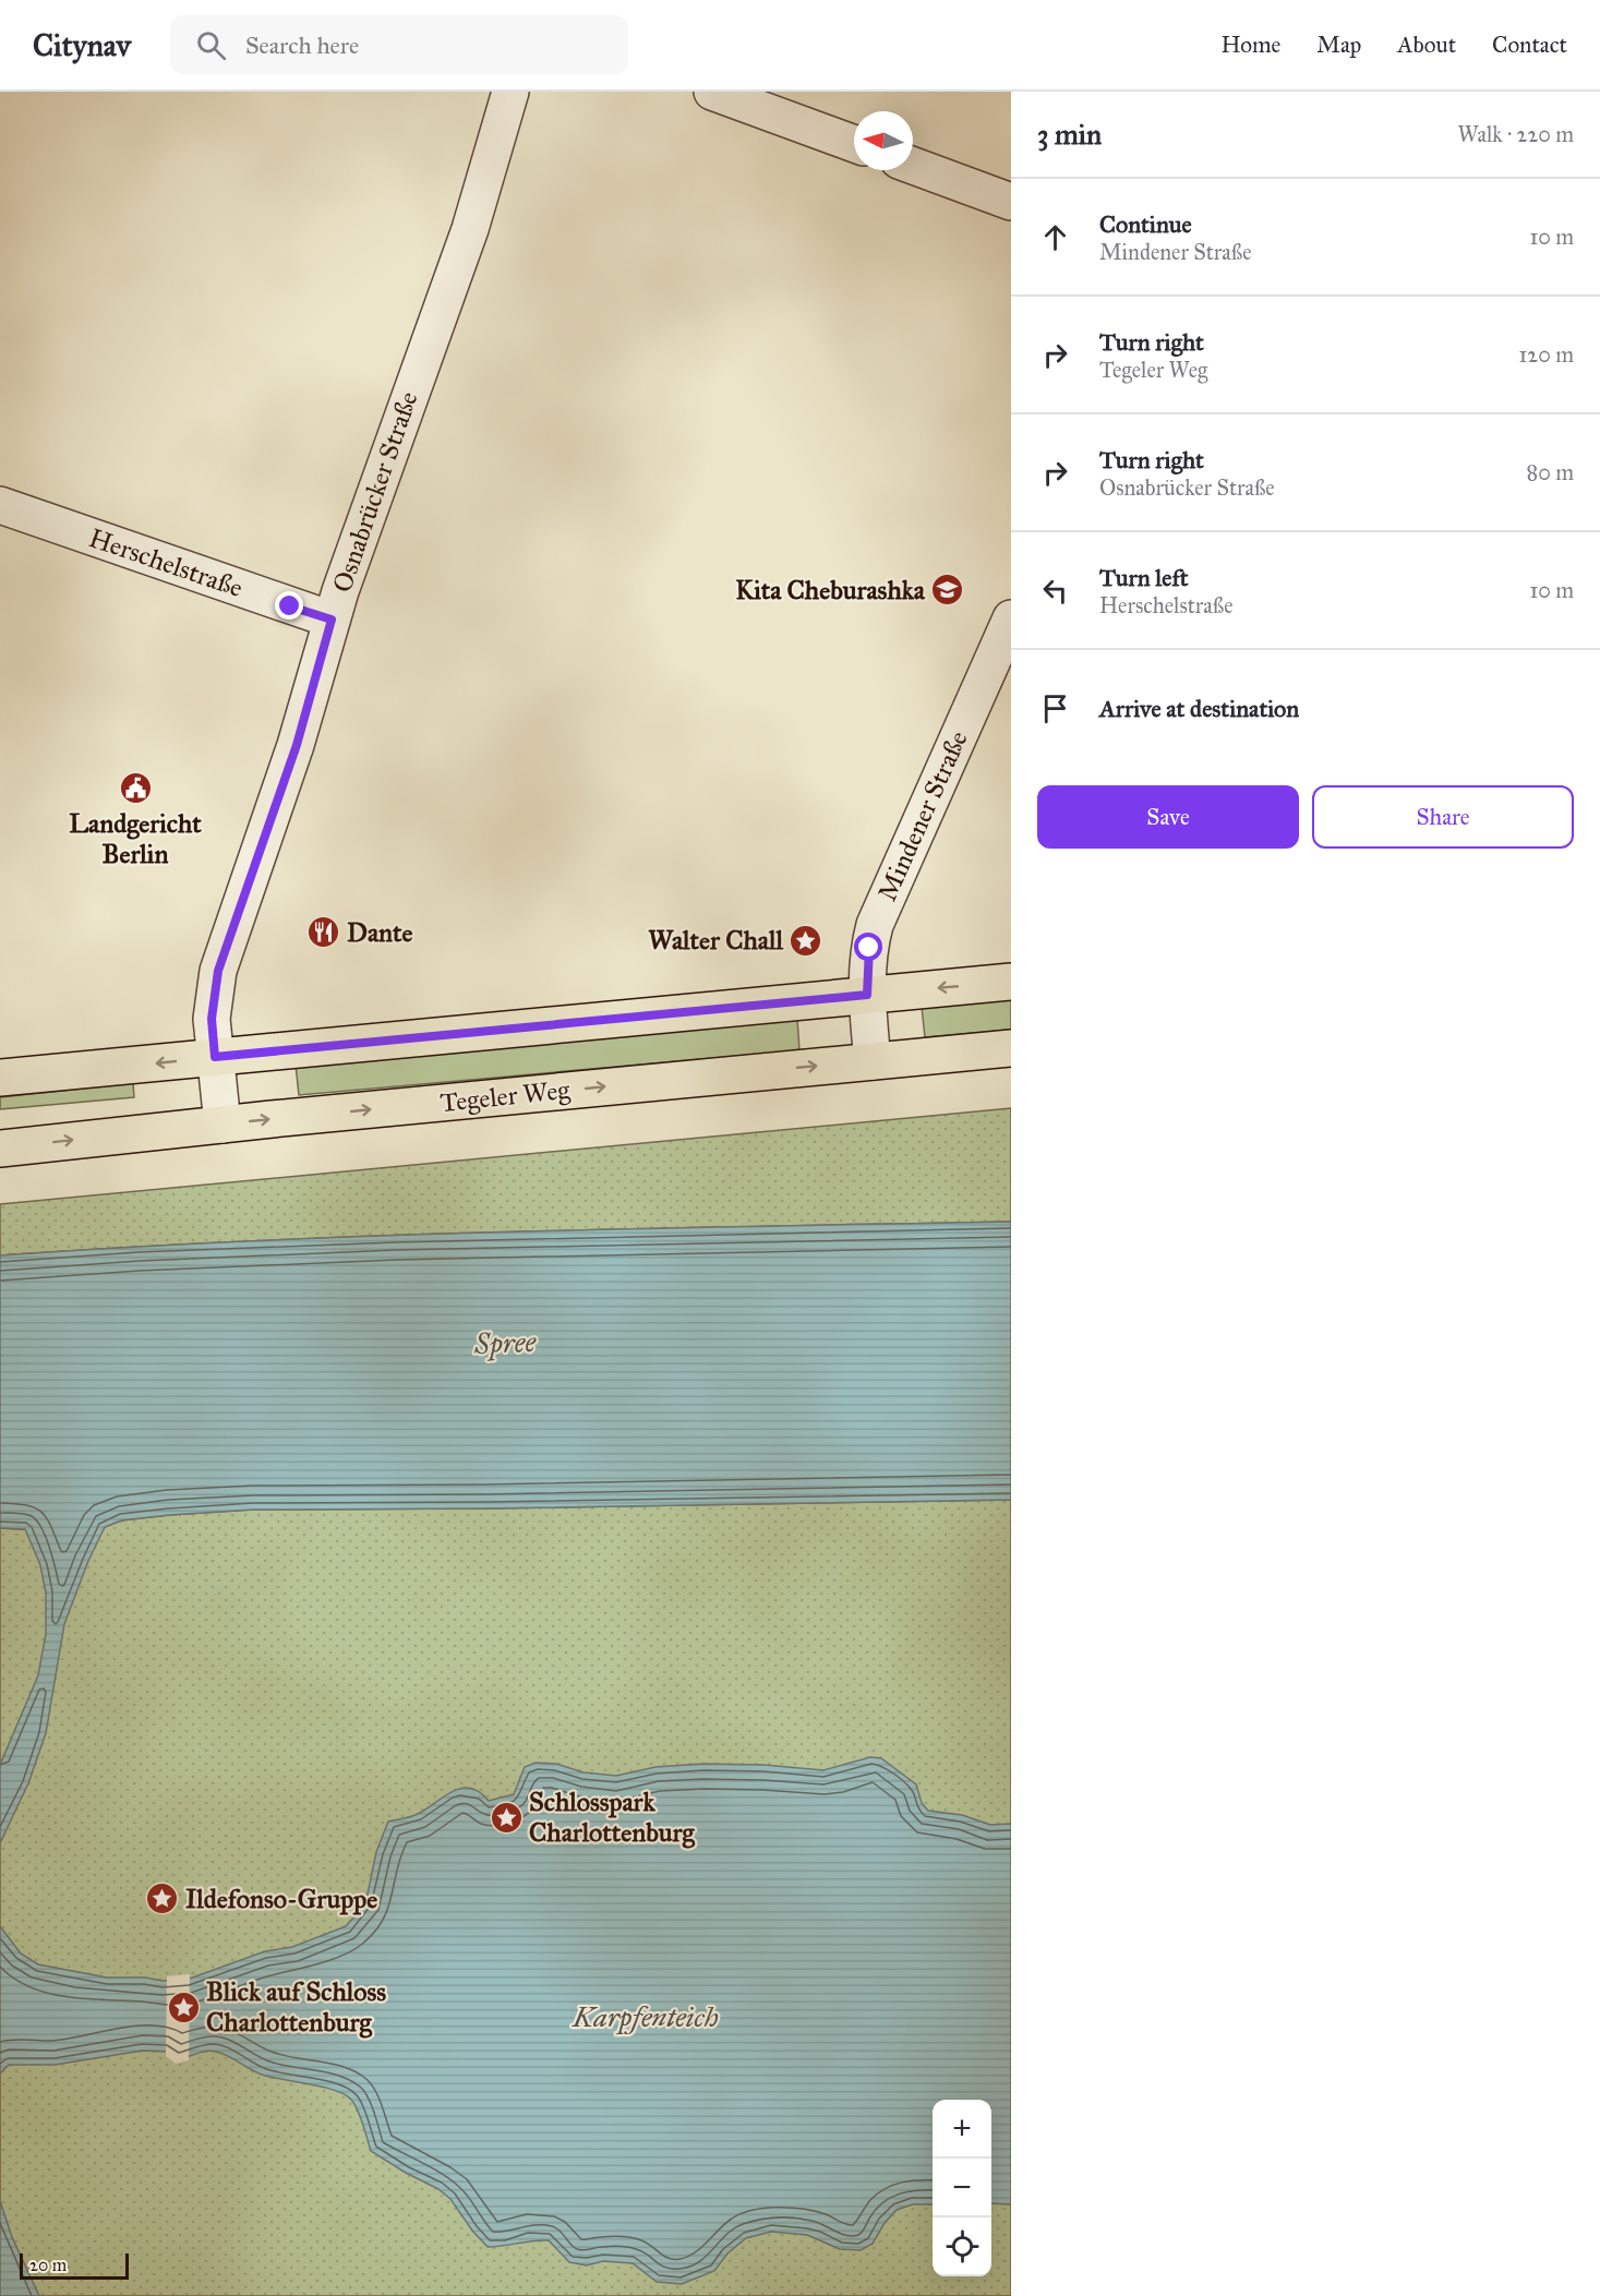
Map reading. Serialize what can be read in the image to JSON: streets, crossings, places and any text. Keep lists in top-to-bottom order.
{
  "streets": {
    "main road": ["Tegeler Weg"],
    "street": ["Osnabrücker Straße", "Herschelstraße", "Mindener Straße"]
  },
  "crossings": [
    ["Osnabrücker Straße", "Herschelstraße"],
    ["Osnabrücker Straße", "Tegeler Weg"],
    ["Mindener Straße", "Tegeler Weg"]
  ],
  "water": ["Spree", "Karpfenteich"],
  "places": {
    "school or university": ["Kita Cheburashka"],
    "public building": ["Landgericht Berlin"],
    "restaurant": ["Dante"],
    "place": [
      "Walter Chall",
      "Schlosspark Charlottenburg",
      "Ildefonso-Gruppe",
      "Blick auf Schloss Charlottenburg"
    ]
  },
  "scale_bar": "20 m",
  "north": "left",
  "page": {
    "header": "Citynav",
    "search": "Search here",
    "nav": [
      "Home",
      "Map",
      "About",
      "Contact"
    ],
    "heading": ["3 min", "Walk · 220 m"],
    "list": [
      ["Continue", "Mindener Straße", "10 m"],
      ["Turn right", "Tegeler Weg", "120 m"],
      ["Turn right", "Osnabrücker Straße", "80 m"],
      ["Turn left", "Herschelstraße", "10 m"],
      "Arrive at destination"
    ],
    "buttons": ["Save", "Share"],
    "map_buttons": ["+", "−"],
    "scale": "20 m"
  }
}
